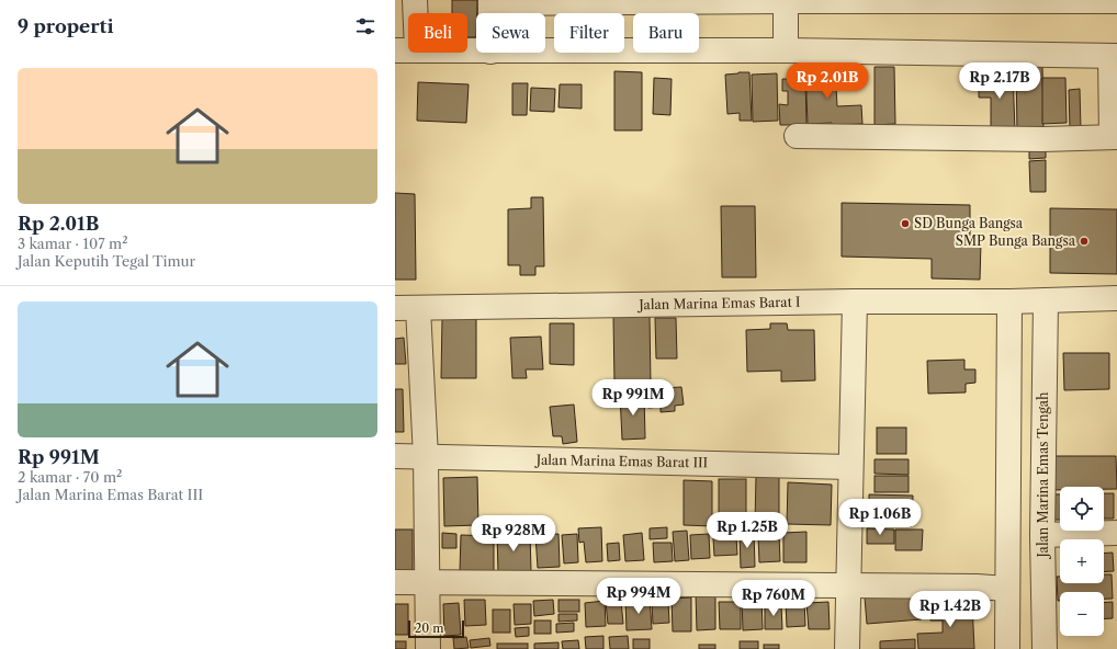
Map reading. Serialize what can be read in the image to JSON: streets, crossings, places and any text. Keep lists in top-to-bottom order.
{
  "streets": {
    "street": ["Jalan Marina Emas Barat I", "Jalan Marina Emas Barat III", "Jalan Marina Emas Tengah"]
  },
  "crossings": [
    ["Jalan Marina Emas Barat I", "Jalan Marina Emas Tengah"]
  ],
  "places": ["SD Bunga Bangsa", "SMP Bunga Bangsa"],
  "scale_bar": "20 m",
  "page": {
    "heading": "9 properti",
    "chip": [
      "Beli",
      "Sewa",
      "Filter",
      "Baru"
    ],
    "list": [
      {
        "name": "Rp 2.01B",
        "note": "3 kamar · 107 m² · Jalan Keputih Tegal Timur"
      },
      {
        "name": "Rp 991M",
        "note": "2 kamar · 70 m² · Jalan Marina Emas Barat III"
      }
    ],
    "price": [
      "Rp 2.01B",
      "Rp 2.17B",
      "Rp 991M",
      "Rp 1.06B",
      "Rp 1.25B",
      "Rp 928M",
      "Rp 994M",
      "Rp 760M",
      "Rp 1.42B"
    ],
    "map_buttons": ["+", "−"],
    "scale": "20 m"
  }
}
